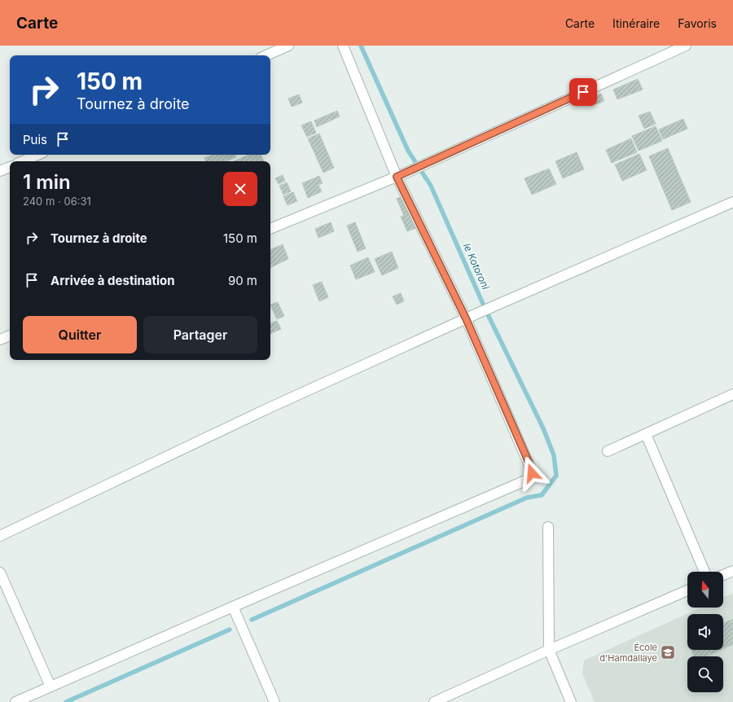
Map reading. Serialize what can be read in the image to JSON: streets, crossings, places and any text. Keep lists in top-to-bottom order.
{
  "water": ["le Kotoroni"],
  "places": {
    "school or university": ["École d'Hamdallaye"]
  },
  "north": "top",
  "page": {
    "header": "Carte",
    "nav": ["Carte", "Itinéraire", "Favoris"],
    "turn": ["150 m", "Tournez à droite"],
    "then": "Puis",
    "heading": ["1 min", "240 m · 06:31"],
    "list": [
      {
        "name": "Tournez à droite",
        "value": "150 m"
      },
      {
        "name": "Arrivée à destination",
        "value": "90 m"
      }
    ],
    "buttons": ["Quitter", "Partager"]
  }
}
